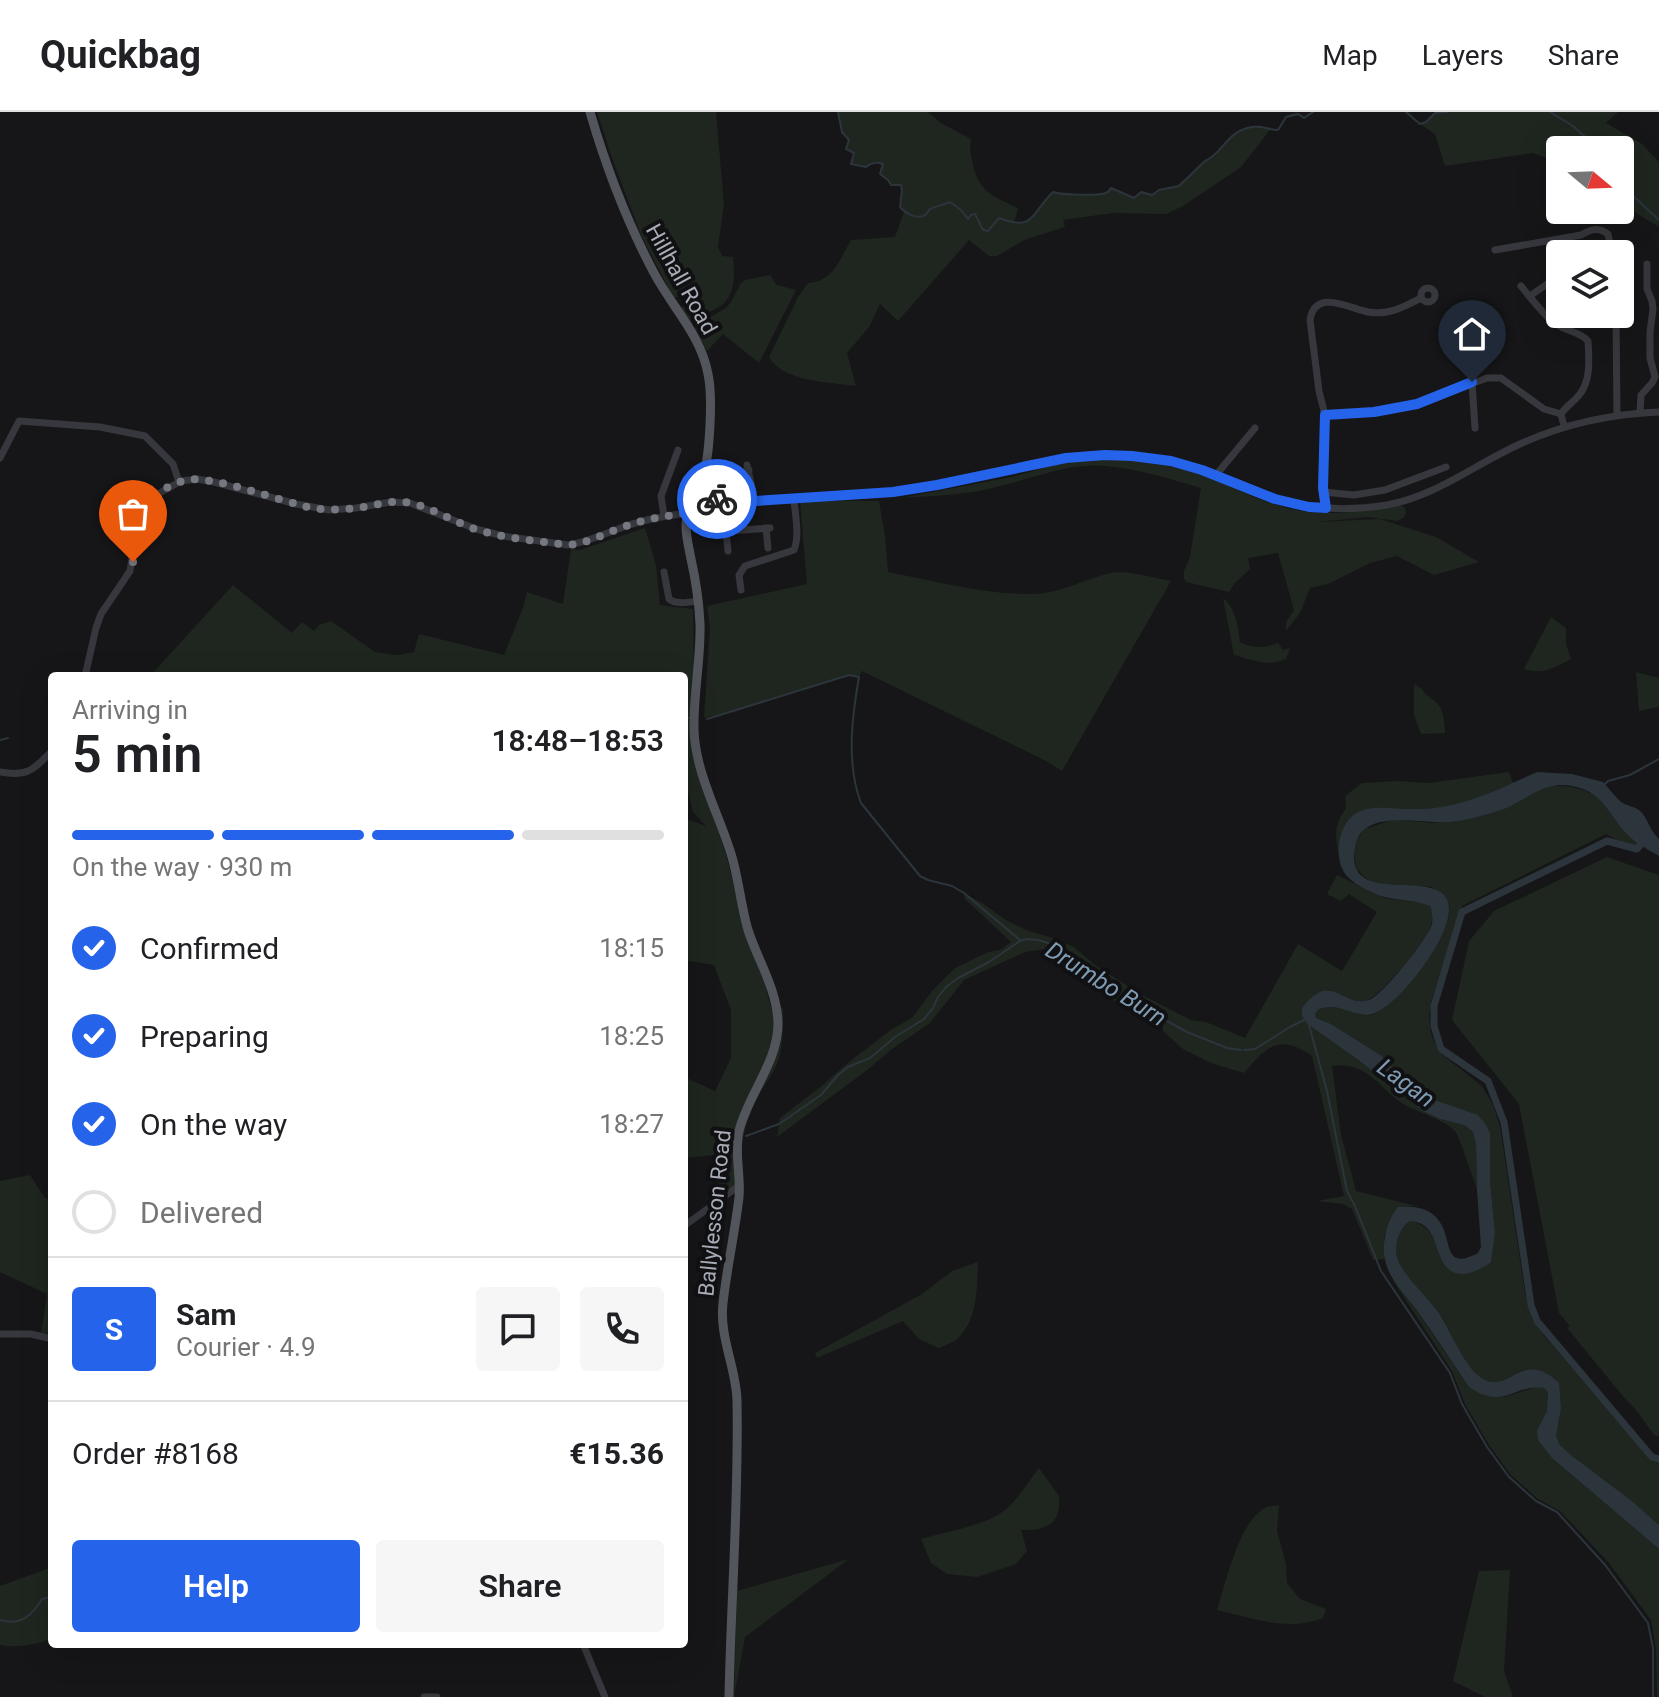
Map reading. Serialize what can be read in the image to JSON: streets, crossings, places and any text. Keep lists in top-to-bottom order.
{
  "streets": {
    "main road": ["Hillhall Road", "Ballylesson Road"]
  },
  "crossings": [
    ["Hillhall Road", "Ballylesson Road"]
  ],
  "water": ["Drumbo Burn", "Lagan"],
  "north": "right",
  "page": {
    "header": "Quickbag",
    "nav": ["Map", "Layers", "Share"],
    "heading": ["5 min", "Arriving in", "18:48–18:53"],
    "panel": [
      "Sam",
      "Courier · 4.9",
      "Order #8168",
      "€15.36"
    ],
    "bar": "On the way · 930 m",
    "list": [
      ["Confirmed", "18:15"],
      ["Preparing", "18:25"],
      ["On the way", "18:27"],
      "Delivered"
    ],
    "round": "S",
    "buttons": ["Help", "Share"]
  }
}
